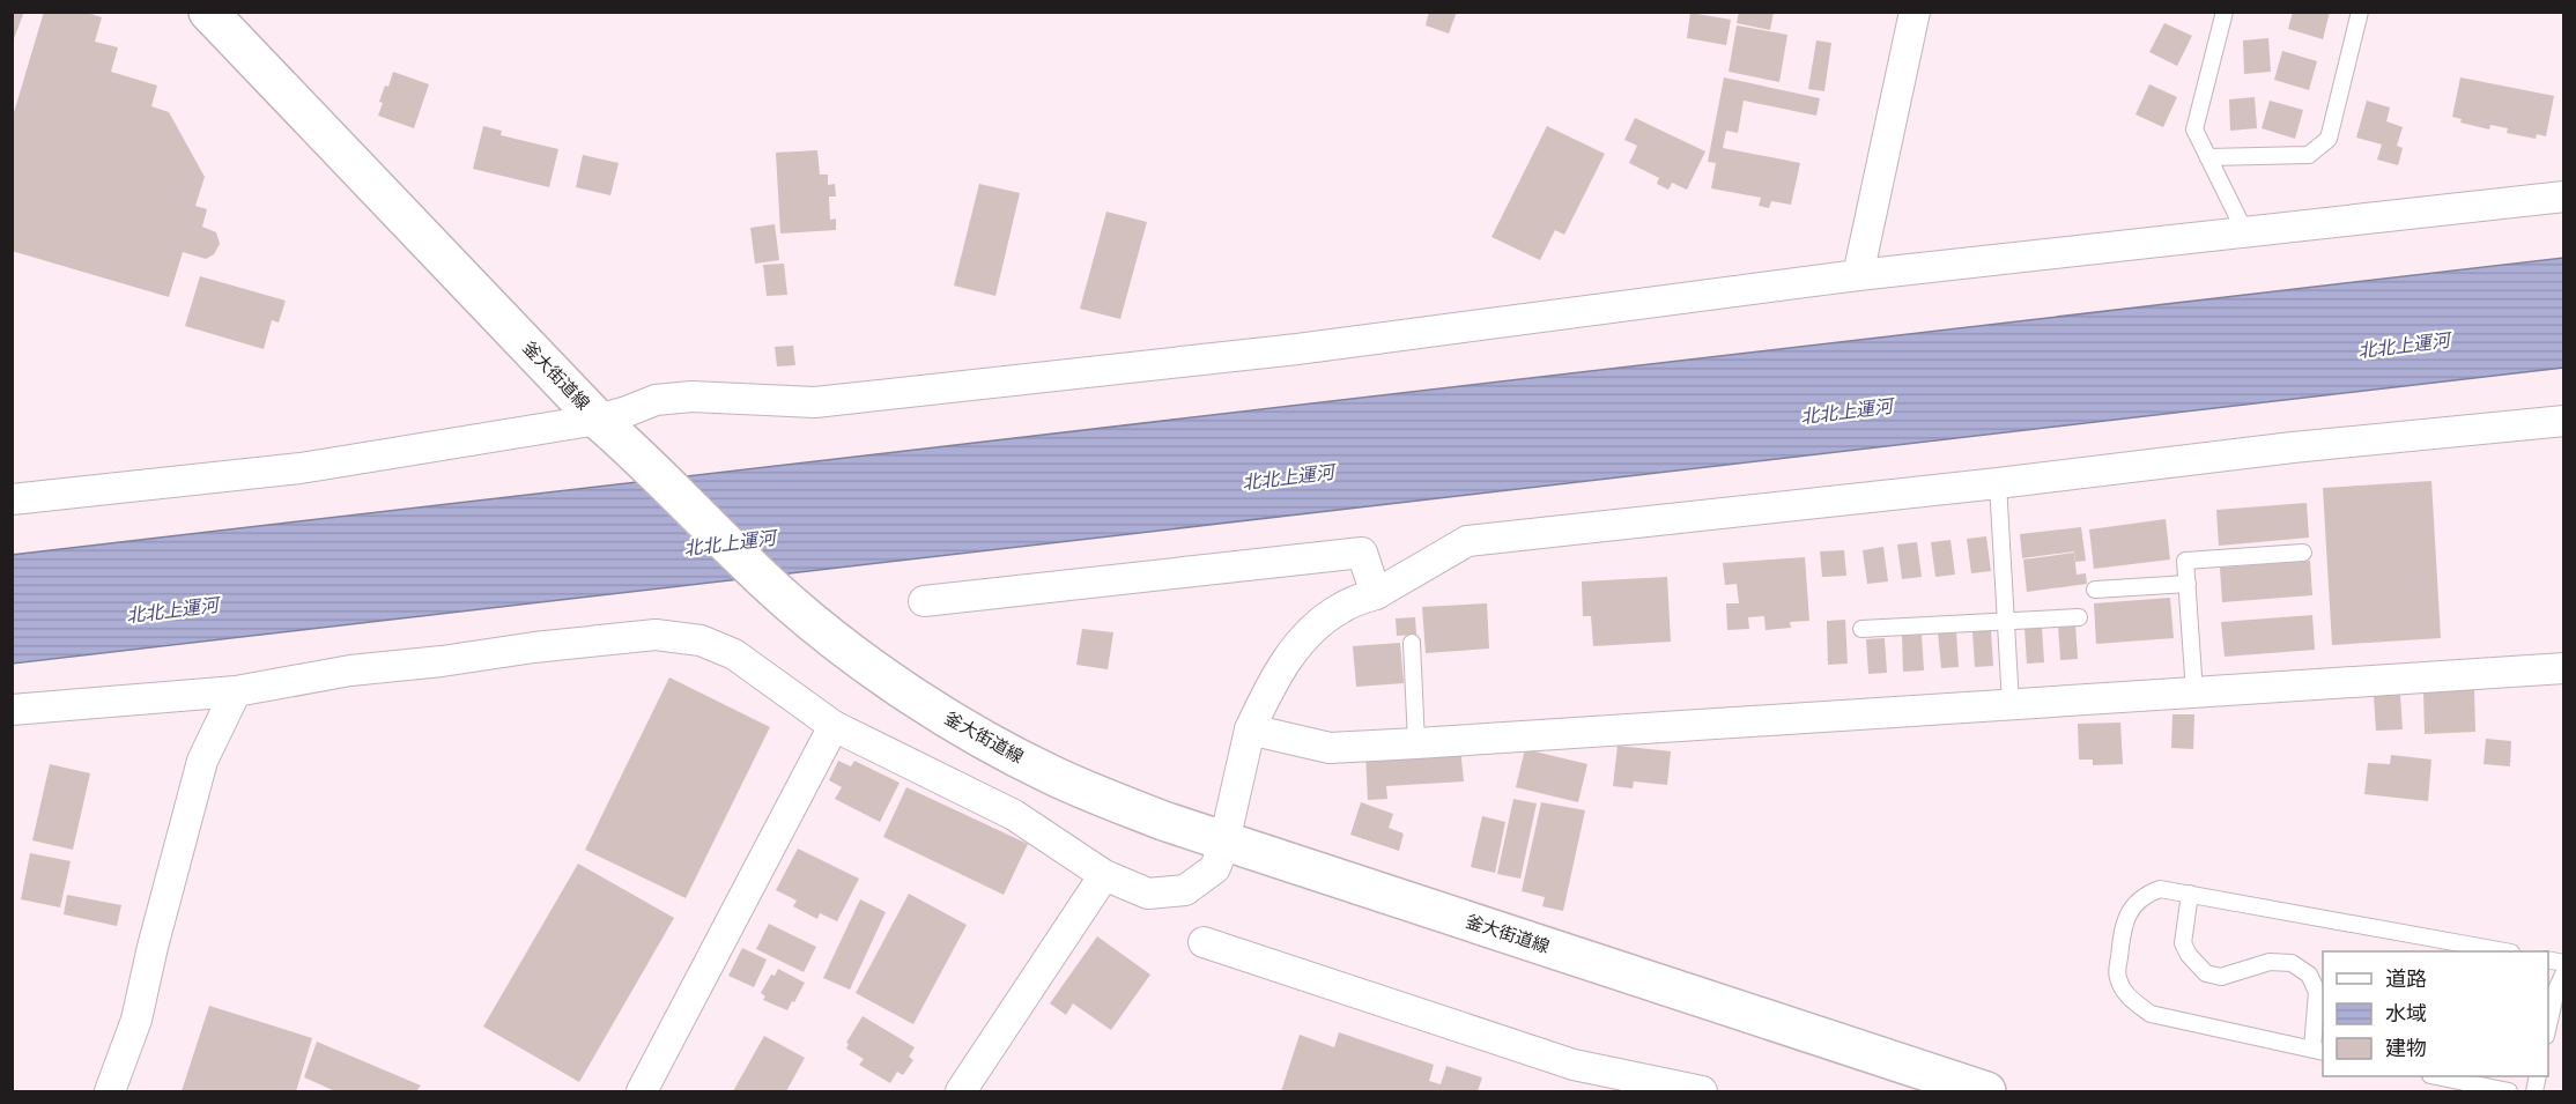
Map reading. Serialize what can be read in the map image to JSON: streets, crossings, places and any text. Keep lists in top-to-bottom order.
{
  "streets": {
    "street": ["釜大街道線"]
  },
  "water": ["北北上運河"],
  "legend": ["道路", "水域", "建物"]
}
